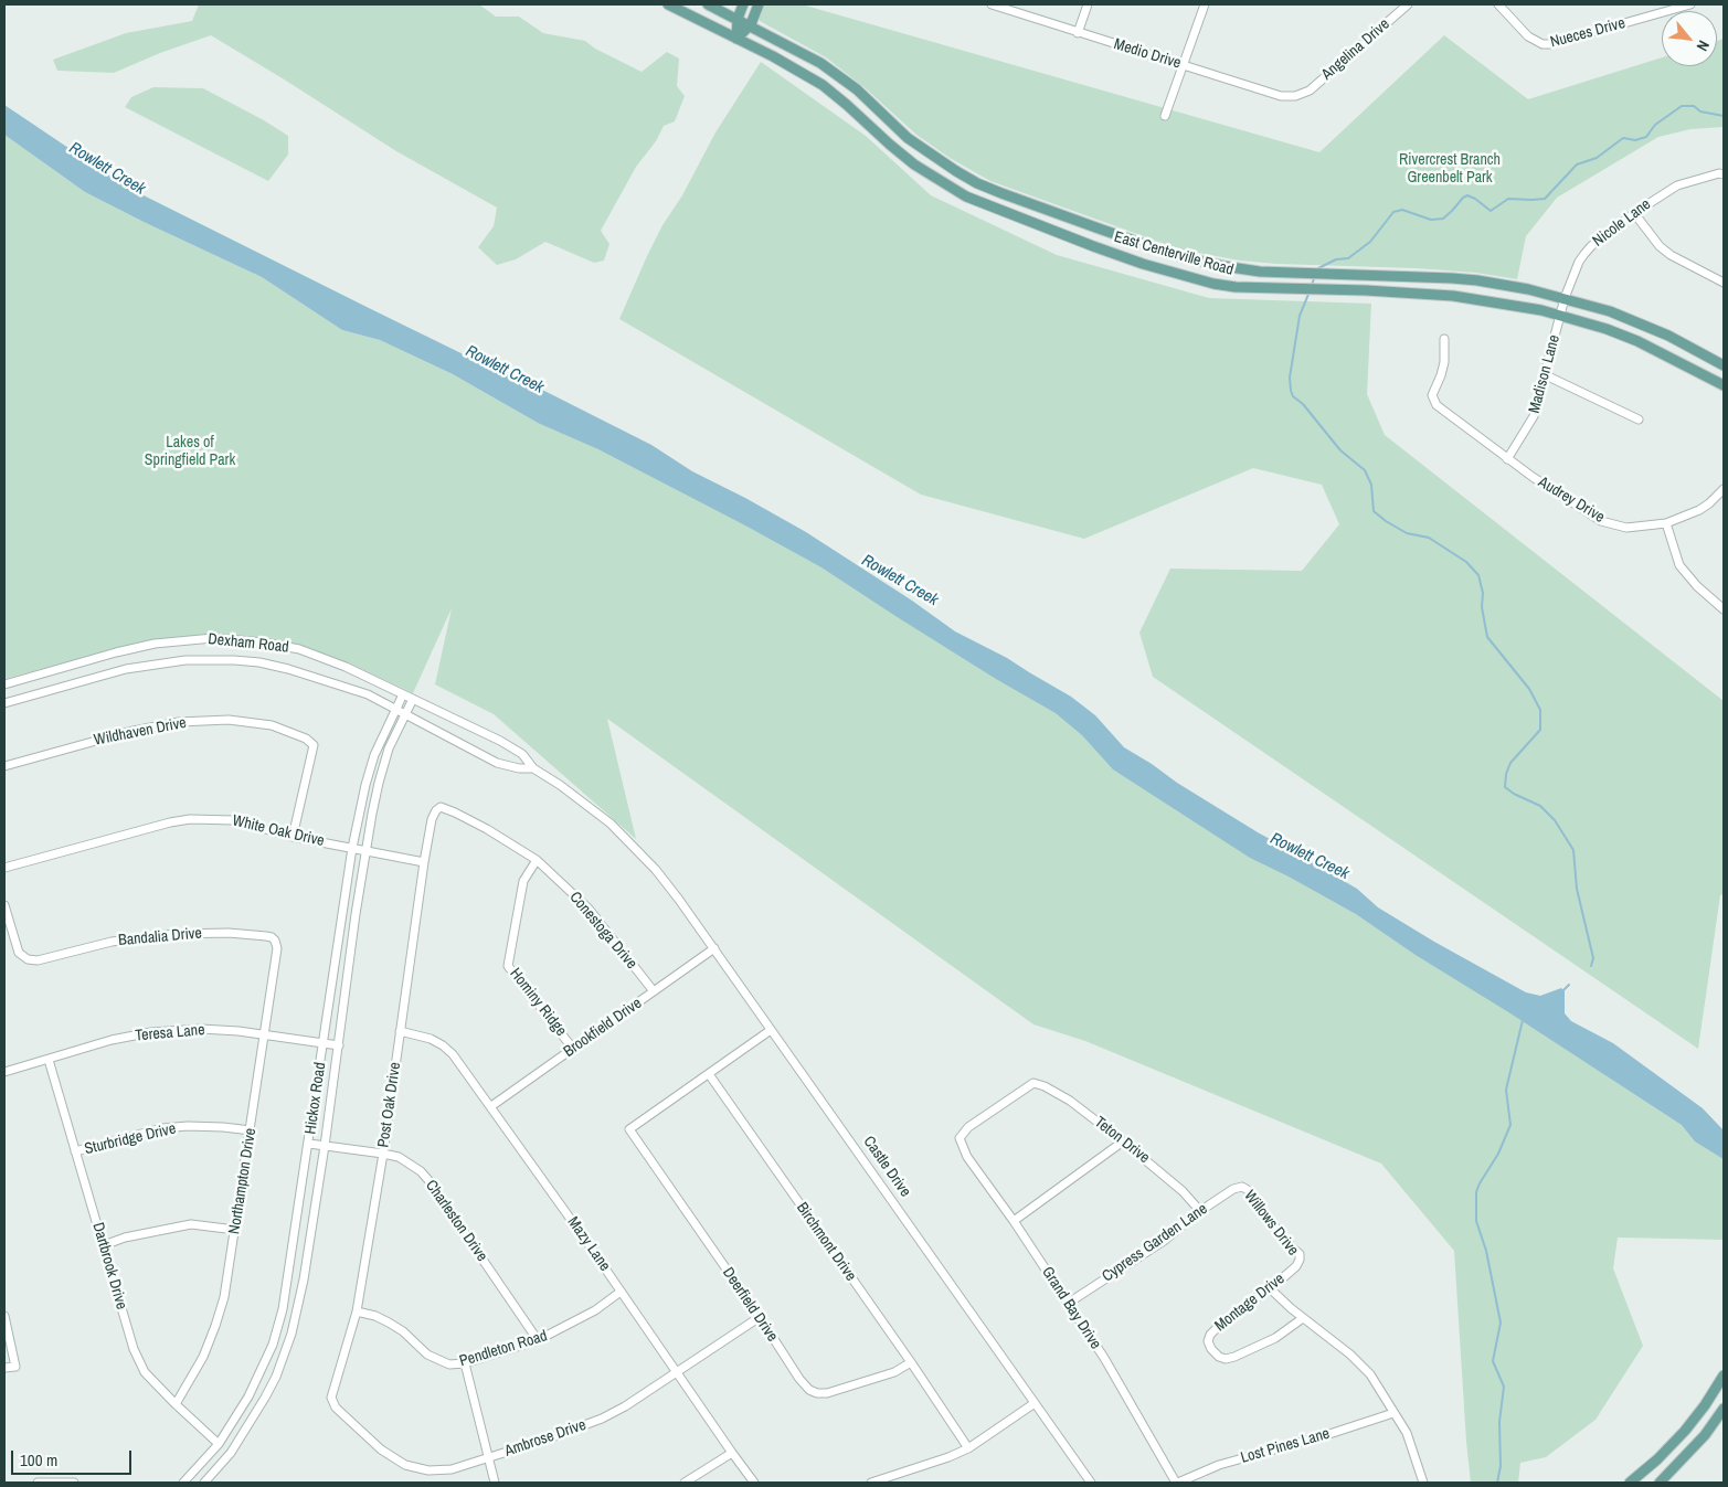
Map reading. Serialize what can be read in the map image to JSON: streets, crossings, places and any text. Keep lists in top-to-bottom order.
{
  "streets": {
    "main road": ["East Centerville Road"],
    "street": [
      "Nueces Drive",
      "Angelina Drive",
      "Medio Drive",
      "Nicole Lane",
      "Madison Lane",
      "Audrey Drive",
      "Dexham Road",
      "Wildhaven Drive",
      "White Oak Drive",
      "Conestoga Drive",
      "Bandalia Drive",
      "Hominy Ridge",
      "Brookfield Drive",
      "Teresa Lane",
      "Hickox Road",
      "Post Oak Drive",
      "Sturbridge Drive",
      "Teton Drive",
      "Castle Drive",
      "Northampton Drive",
      "Charleston Drive",
      "Willows Drive",
      "Birchmont Drive",
      "Cypress Garden Lane",
      "Mazy Lane",
      "Dartbrook Drive",
      "Montage Drive",
      "Deerfield Drive",
      "Grand Bay Drive",
      "Pendleton Road",
      "Ambrose Drive",
      "Lost Pines Lane"
    ]
  },
  "crossings": [
    ["Angelina Drive", "Medio Drive"],
    ["Nicole Lane", "East Centerville Road"],
    ["Nicole Lane", "Madison Lane"],
    ["East Centerville Road", "Madison Lane"],
    ["Madison Lane", "Audrey Drive"],
    ["Dexham Road", "Hickox Road"],
    ["Dexham Road", "Castle Drive"],
    ["Wildhaven Drive", "White Oak Drive"],
    ["White Oak Drive", "Hickox Road"],
    ["White Oak Drive", "Post Oak Drive"],
    ["Conestoga Drive", "Hominy Ridge"],
    ["Conestoga Drive", "Brookfield Drive"],
    ["Conestoga Drive", "Post Oak Drive"],
    ["Bandalia Drive", "Northampton Drive"],
    ["Hominy Ridge", "Brookfield Drive"],
    ["Brookfield Drive", "Castle Drive"],
    ["Brookfield Drive", "Mazy Lane"],
    ["Teresa Lane", "Hickox Road"],
    ["Teresa Lane", "Northampton Drive"],
    ["Teresa Lane", "Dartbrook Drive"],
    ["Hickox Road", "Charleston Drive"],
    ["Hickox Road", "Dartbrook Drive"],
    ["Post Oak Drive", "Charleston Drive"],
    ["Post Oak Drive", "Mazy Lane"],
    ["Post Oak Drive", "Pendleton Road"],
    ["Post Oak Drive", "Ambrose Drive"],
    ["Sturbridge Drive", "Northampton Drive"],
    ["Sturbridge Drive", "Dartbrook Drive"],
    ["Teton Drive", "Cypress Garden Lane"],
    ["Teton Drive", "Grand Bay Drive"],
    ["Northampton Drive", "Dartbrook Drive"],
    ["Charleston Drive", "Pendleton Road"],
    ["Willows Drive", "Cypress Garden Lane"],
    ["Willows Drive", "Montage Drive"],
    ["Birchmont Drive", "Deerfield Drive"],
    ["Cypress Garden Lane", "Grand Bay Drive"],
    ["Mazy Lane", "Pendleton Road"],
    ["Mazy Lane", "Ambrose Drive"],
    ["Deerfield Drive", "Ambrose Drive"],
    ["Grand Bay Drive", "Lost Pines Lane"]
  ],
  "water": ["Rowlett Creek"],
  "parks": ["Rivercrest Branch Greenbelt Park", "Lakes of Springfield Park"],
  "scale_bar": "100 m",
  "north": "bottom right"
}
